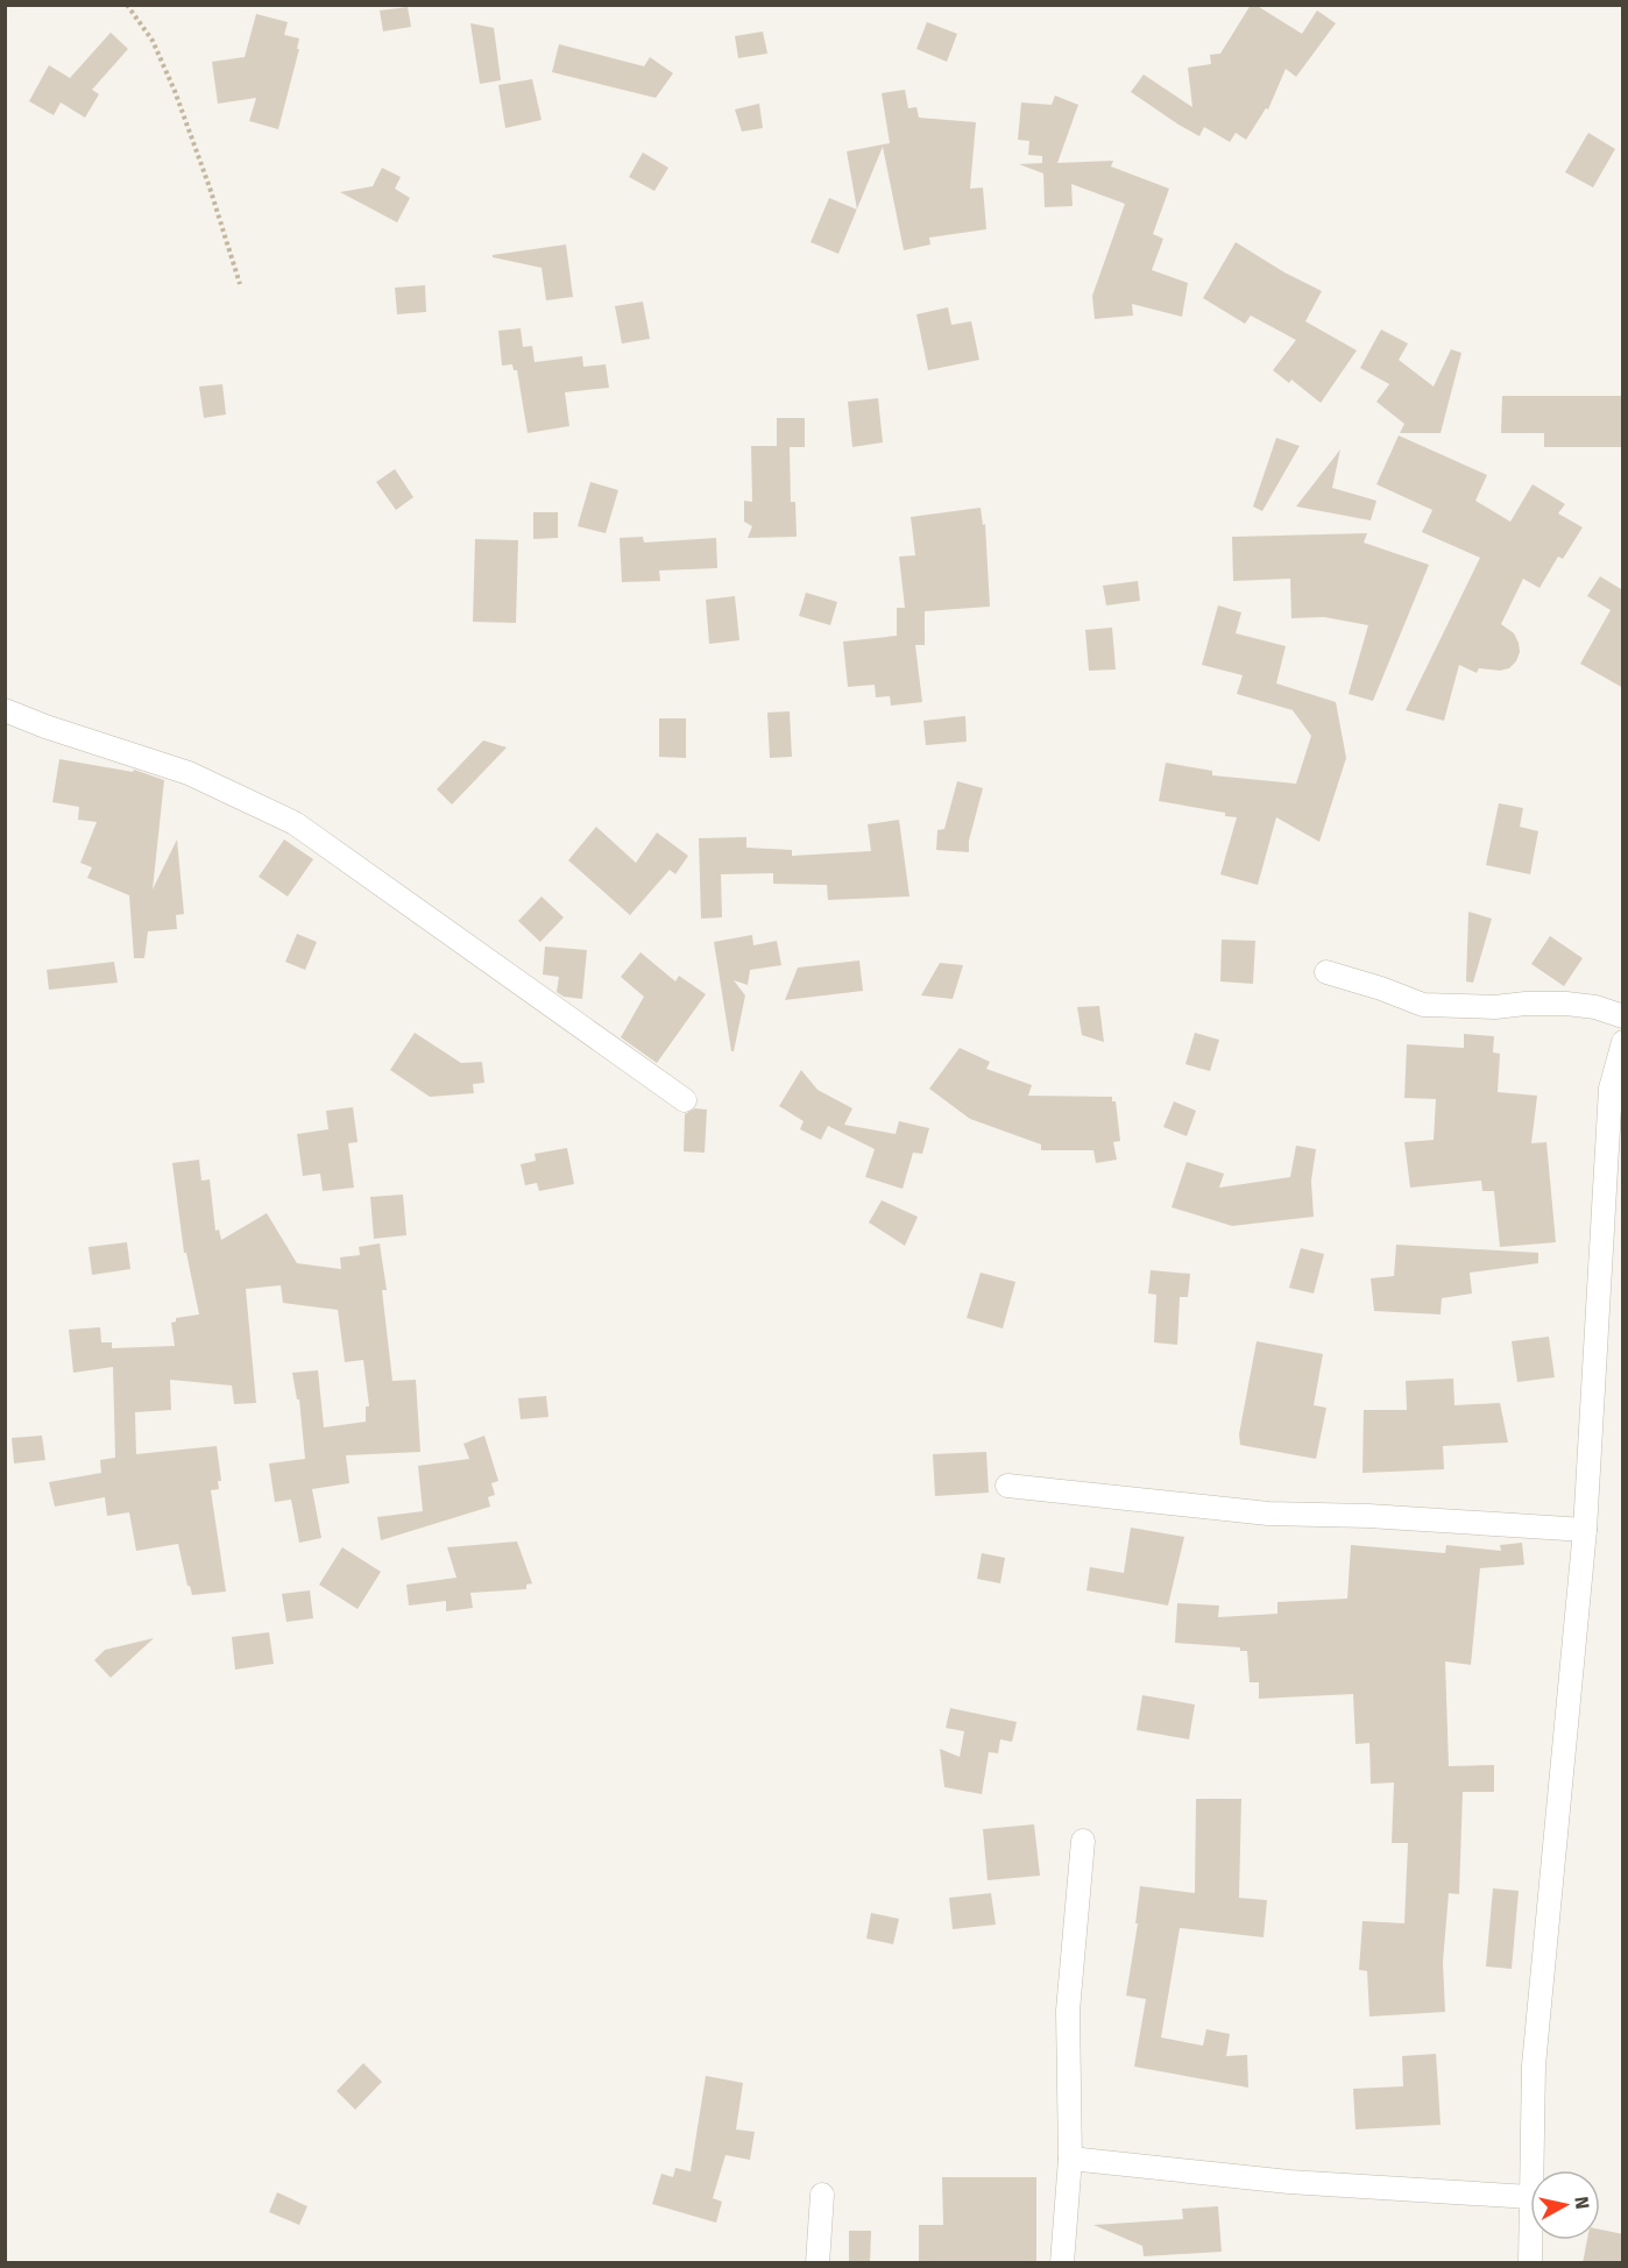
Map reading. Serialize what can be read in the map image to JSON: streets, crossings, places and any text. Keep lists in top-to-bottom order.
{
  "north": "right"
}
